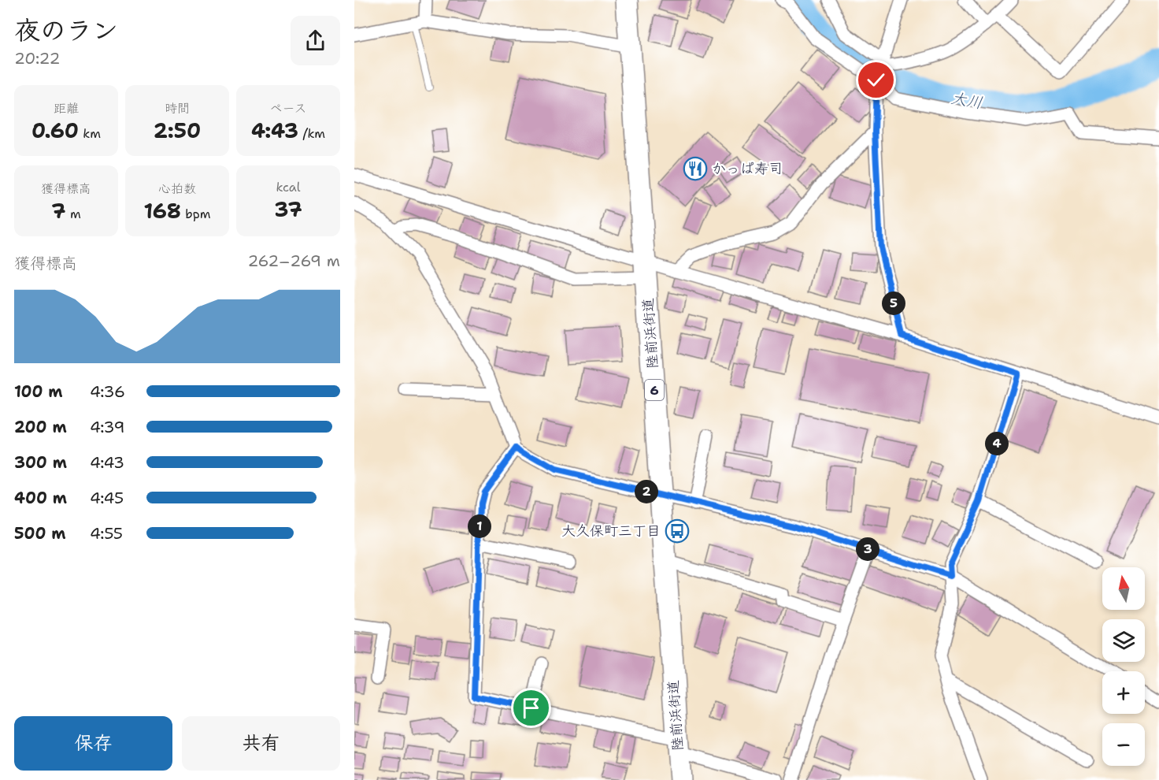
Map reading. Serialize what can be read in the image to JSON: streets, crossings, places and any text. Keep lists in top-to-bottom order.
{
  "streets": {
    "highway": ["陸前浜街道", "6"]
  },
  "water": ["大川"],
  "places": {
    "restaurant": ["かっぱ寿司"],
    "bus stop": ["大久保町三丁目"]
  },
  "north": "top",
  "page": {
    "heading": ["夜のラン", "20:22"],
    "stats": [
      ["距離", "0.60 km"],
      ["時間", "2:50"],
      ["ペース", "4:43 /km"],
      ["獲得標高", "7 m"],
      ["心拍数", "168 bpm"],
      ["kcal", "37"]
    ],
    "chart": ["獲得標高", "262–269 m"],
    "pins": [
      "5",
      "4",
      "2",
      "1",
      "3"
    ],
    "list": [
      {
        "name": "100 m",
        "note": "4:36"
      },
      {
        "name": "200 m",
        "note": "4:39"
      },
      {
        "name": "300 m",
        "note": "4:43"
      },
      {
        "name": "400 m",
        "note": "4:45"
      },
      {
        "name": "500 m",
        "note": "4:55"
      }
    ],
    "map_buttons": ["+", "−"],
    "buttons": ["保存", "共有"]
  }
}
